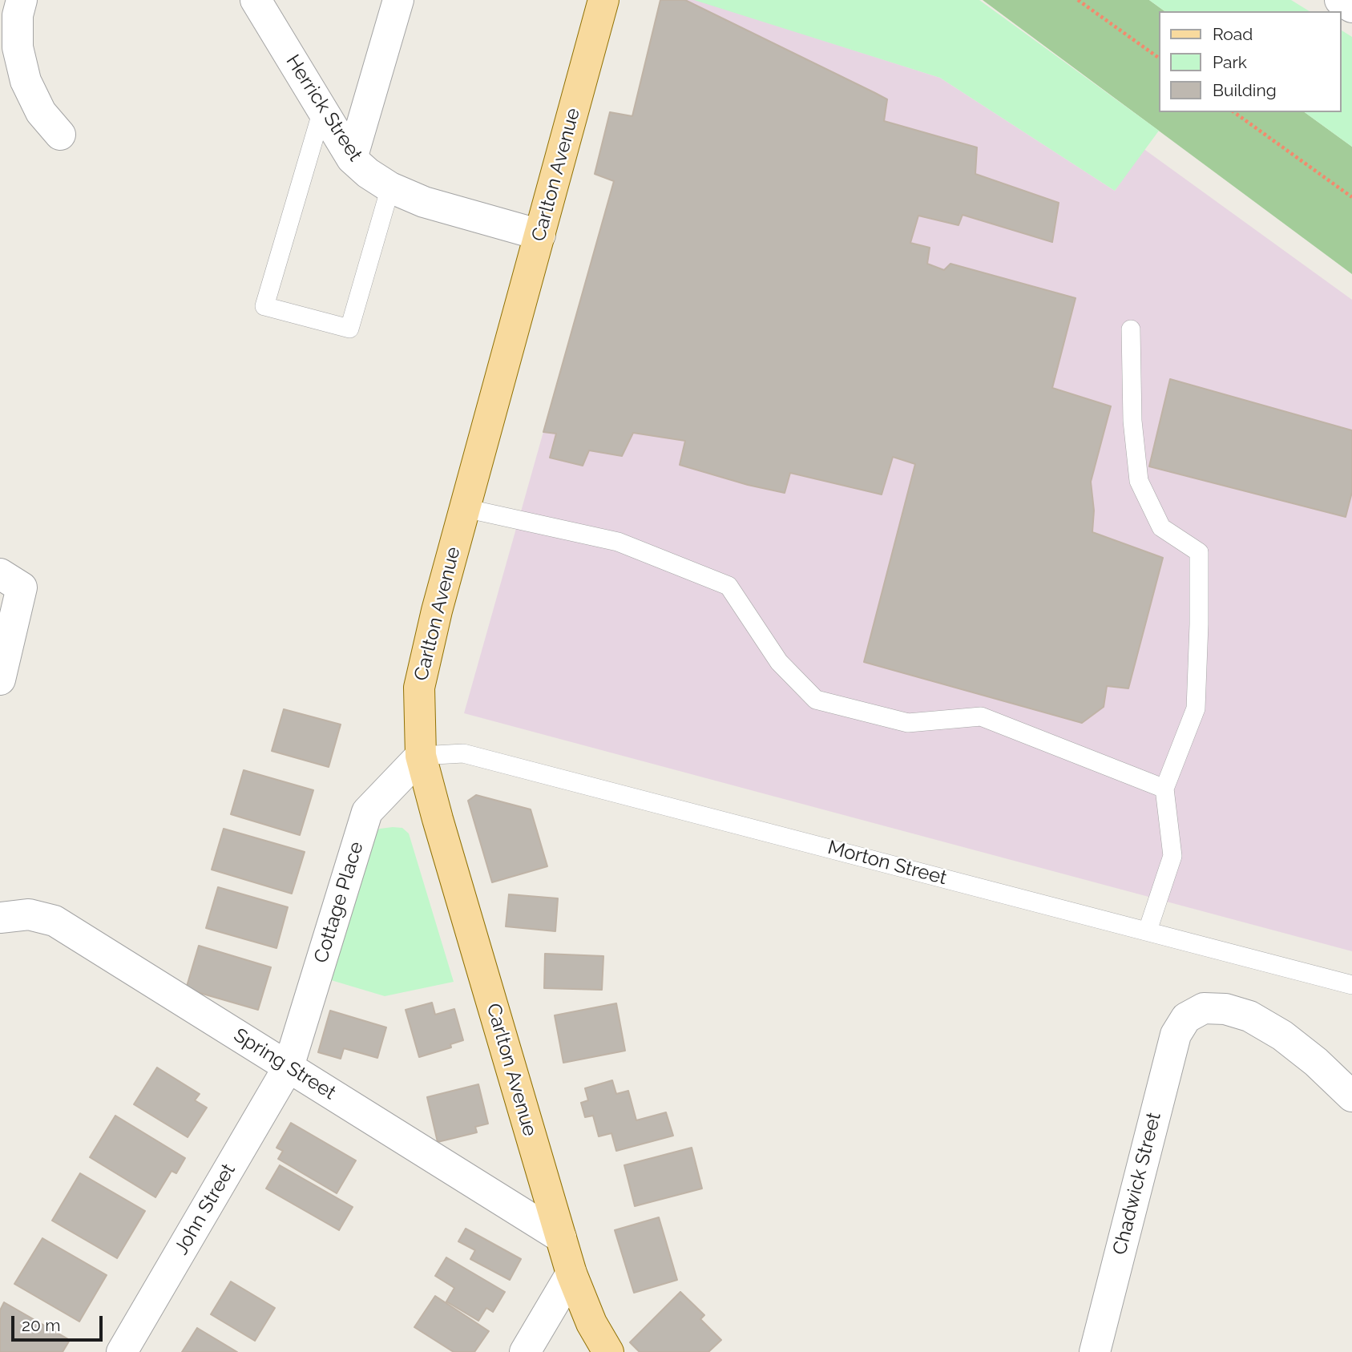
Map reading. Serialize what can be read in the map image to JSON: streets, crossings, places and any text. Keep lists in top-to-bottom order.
{
  "streets": {
    "main road": ["Carlton Avenue"],
    "street": [
      "Herrick Street",
      "Cottage Place",
      "Spring Street",
      "Chadwick Street",
      "John Street"
    ],
    "lane": ["Morton Street"]
  },
  "crossings": [
    ["Herrick Street", "Carlton Avenue"],
    ["Carlton Avenue", "Morton Street"],
    ["Carlton Avenue", "Cottage Place"],
    ["Carlton Avenue", "Spring Street"],
    ["Morton Street", "Cottage Place"],
    ["Cottage Place", "Spring Street"],
    ["Cottage Place", "John Street"],
    ["Spring Street", "John Street"]
  ],
  "legend": ["Road", "Park", "Building"],
  "scale_bar": "20 m"
}
